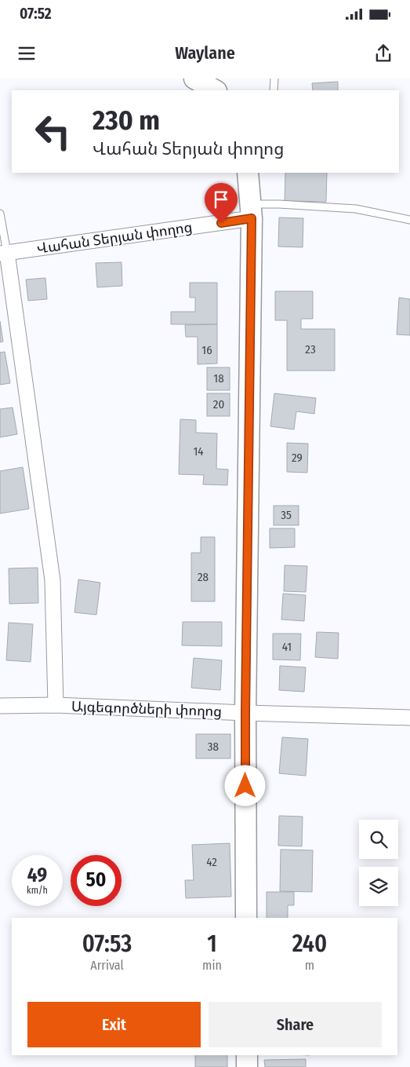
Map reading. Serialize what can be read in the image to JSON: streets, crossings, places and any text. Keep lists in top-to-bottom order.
{
  "streets": {
    "street": ["Վահան Տերյան փողոց", "Այգեգործների փողոց"]
  },
  "house_numbers": [
    "23",
    "16",
    "18",
    "20",
    "14",
    "29",
    "35",
    "28",
    "41",
    "38",
    "42"
  ],
  "page": {
    "status": "07:52",
    "header": "Waylane",
    "turn": ["230 m", "Վահան Տերյան փողոց"],
    "speed": "49 km/h",
    "limit": "50",
    "eta": [
      "07:53",
      "Arrival",
      "1",
      "min",
      "240",
      "m"
    ],
    "buttons": ["Exit", "Share"]
  }
}
